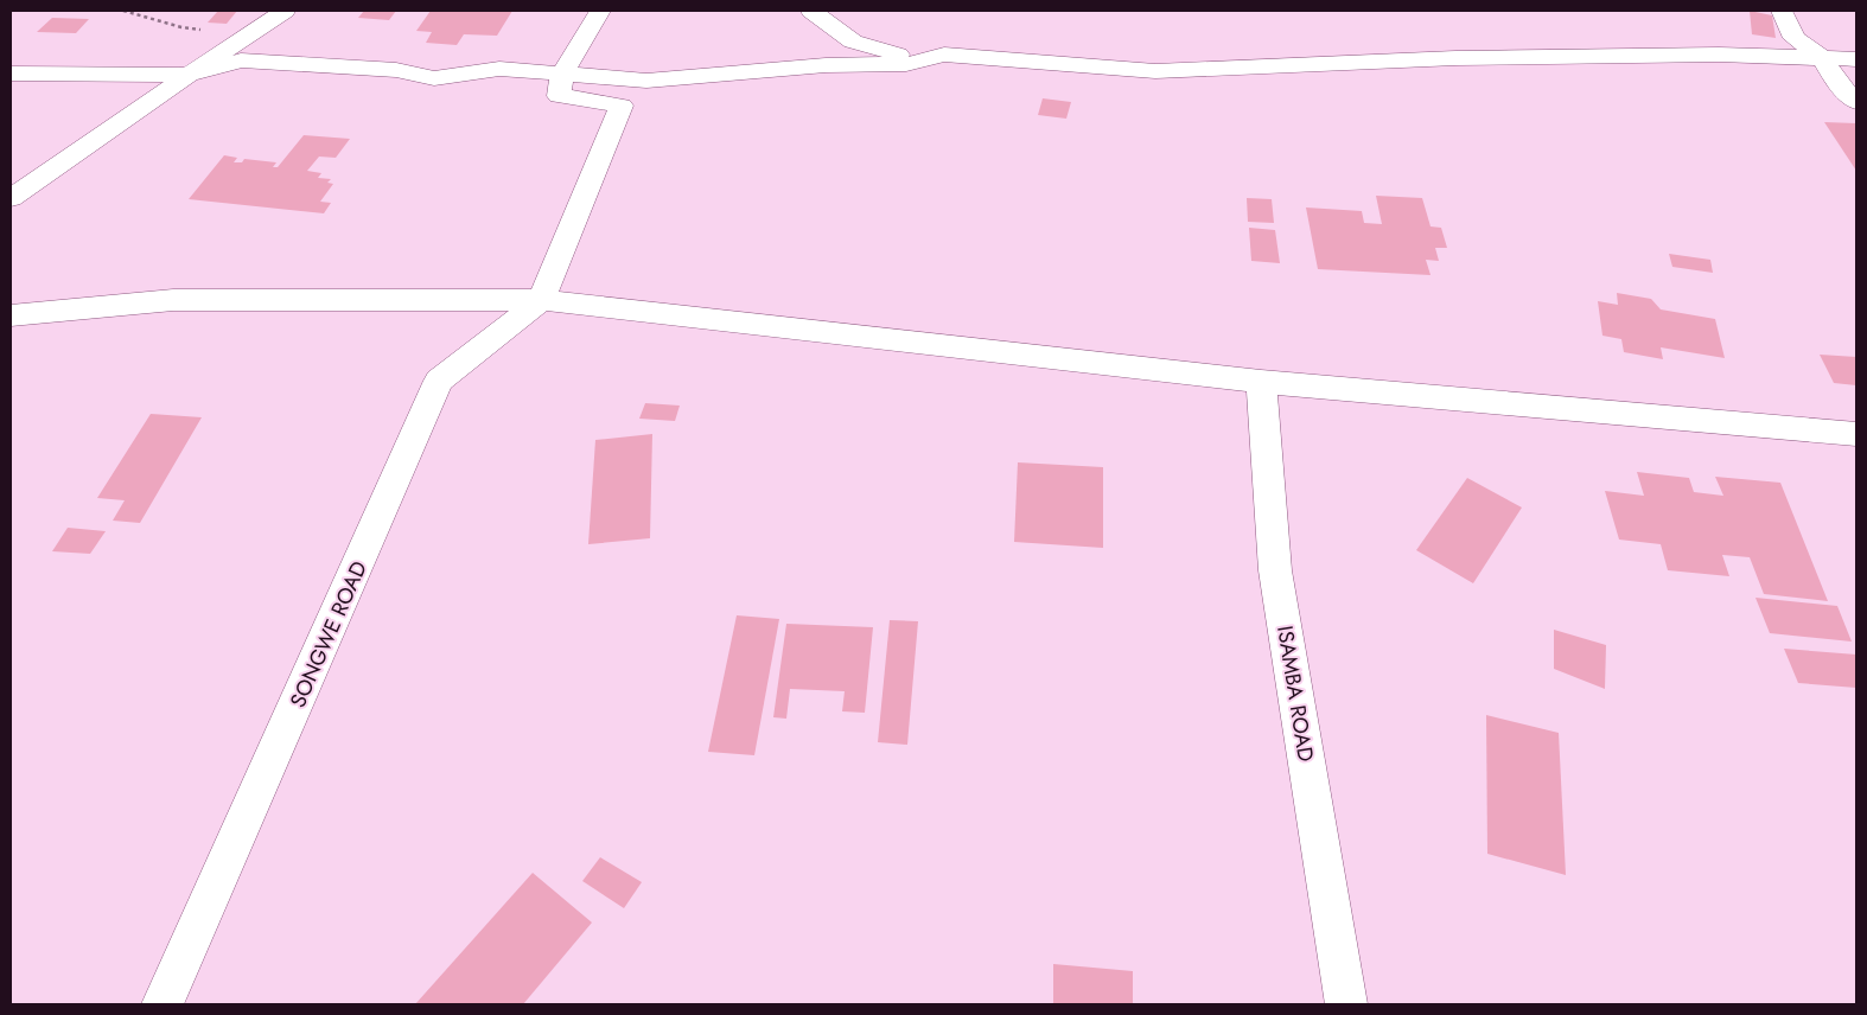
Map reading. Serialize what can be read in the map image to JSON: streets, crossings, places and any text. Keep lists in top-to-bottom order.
{
  "streets": {
    "street": ["SONGWE ROAD", "ISAMBA ROAD"]
  }
}
